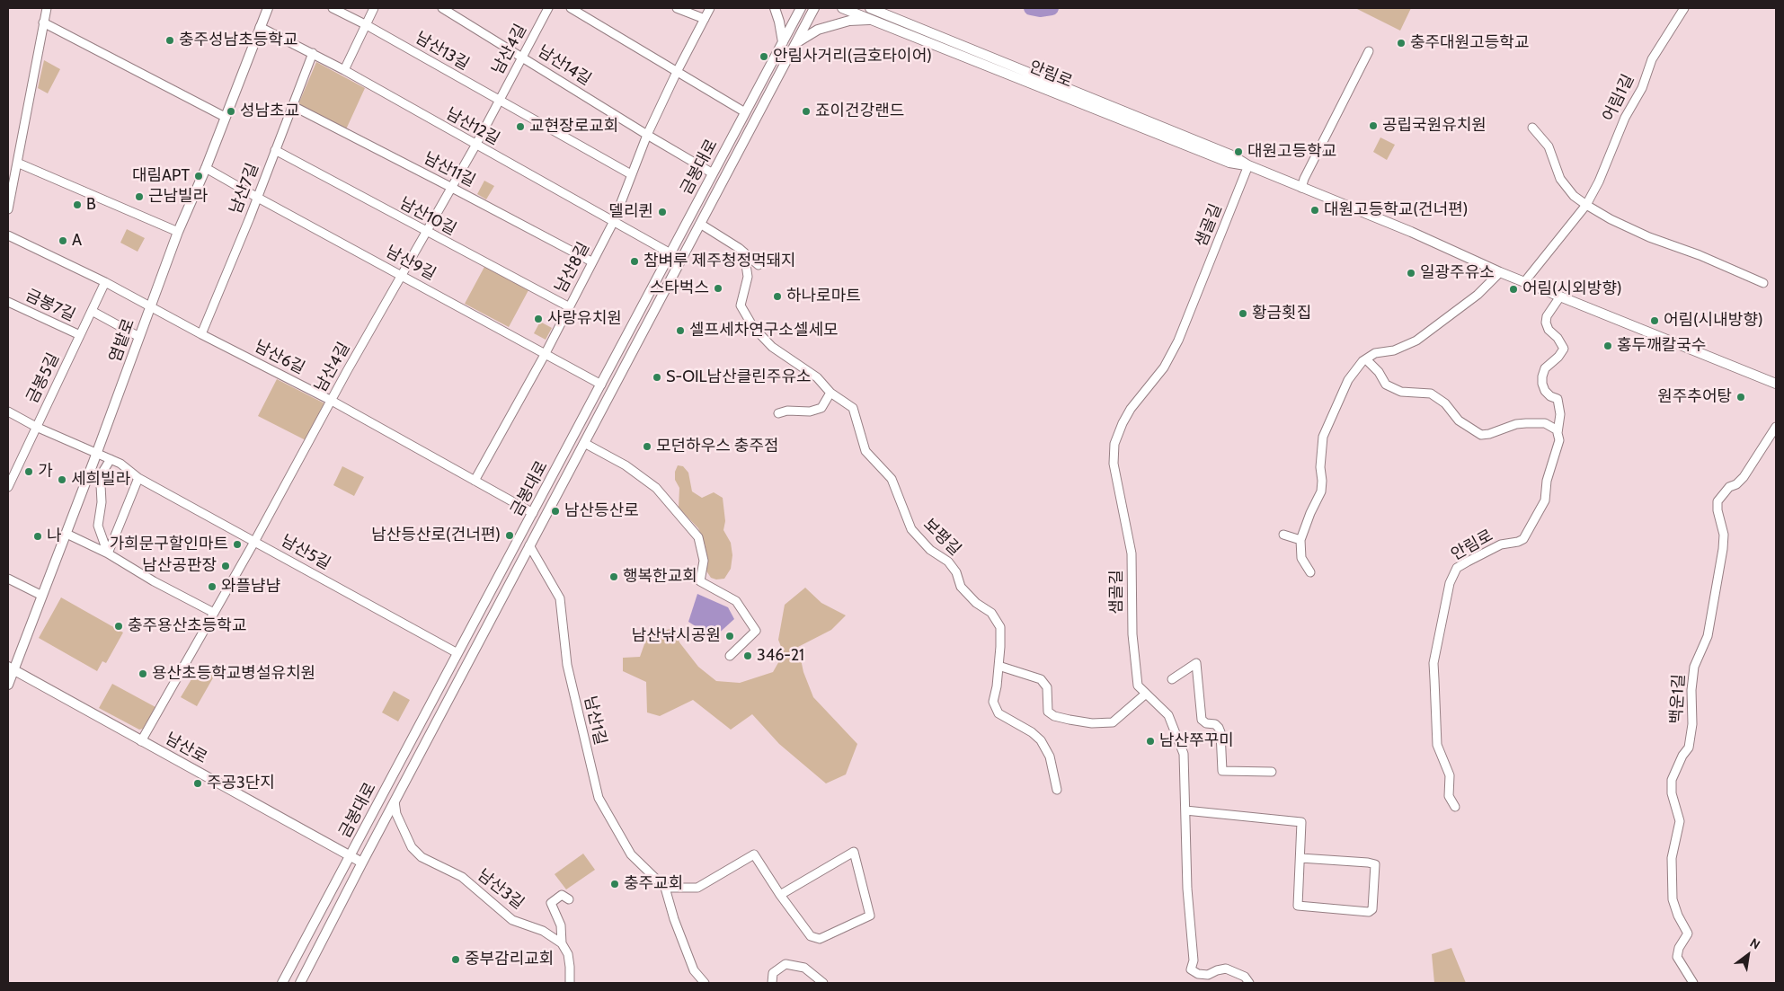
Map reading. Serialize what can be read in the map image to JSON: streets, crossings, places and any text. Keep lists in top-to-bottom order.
{
  "streets": {
    "street": [
      "남산4길",
      "남산13길",
      "남산14길",
      "안림로",
      "어림1길",
      "남산12길",
      "금봉대로",
      "남산11길",
      "남산7길",
      "남산10길",
      "샘골길",
      "남산9길",
      "남산8길",
      "금봉7길",
      "염밭로",
      "남산6길",
      "금봉5길",
      "보평길",
      "남산5길",
      "백운1길",
      "남산1길",
      "남산로",
      "남산3길"
    ]
  },
  "crossings": [
    ["남산4길", "남산13길"],
    ["남산4길", "남산14길"],
    ["남산4길", "남산12길"],
    ["남산4길", "남산11길"],
    ["남산4길", "남산10길"],
    ["남산4길", "남산9길"],
    ["남산4길", "남산6길"],
    ["남산4길", "남산5길"],
    ["남산4길", "남산로"],
    ["남산13길", "남산8길"],
    ["남산14길", "금봉대로"],
    ["남산14길", "남산8길"],
    ["안림로", "어림1길"],
    ["안림로", "샘골길"],
    ["남산12길", "금봉대로"],
    ["남산12길", "남산7길"],
    ["남산12길", "남산8길"],
    ["남산12길", "염밭로"],
    ["금봉대로", "남산9길"],
    ["금봉대로", "남산6길"],
    ["금봉대로", "남산5길"],
    ["금봉대로", "남산1길"],
    ["금봉대로", "남산로"],
    ["금봉대로", "남산3길"],
    ["남산11길", "남산7길"],
    ["남산11길", "남산8길"],
    ["남산7길", "남산10길"],
    ["남산7길", "남산9길"],
    ["남산7길", "남산6길"],
    ["남산10길", "남산8길"],
    ["남산9길", "남산8길"],
    ["남산9길", "염밭로"],
    ["남산8길", "남산6길"],
    ["금봉7길", "금봉5길"],
    ["염밭로", "남산6길"],
    ["염밭로", "남산5길"],
    ["염밭로", "남산로"],
    ["남산6길", "금봉5길"],
    ["금봉5길", "남산5길"]
  ],
  "places": [
    "충주성남초등학교",
    "충주대원고등학교",
    "안림사거리(금호타이어)",
    "성남초교",
    "죠이건강랜드",
    "공립국원유치원",
    "교현장로교회",
    "대원고등학교",
    "대림APT",
    "근남빌라",
    "B",
    "대원고등학교(건너편)",
    "델리퀸",
    "A",
    "참벼루 제주청정먹돼지",
    "일광주유소",
    "스타벅스",
    "어림(시외방향)",
    "하나로마트",
    "황금횟집",
    "사랑유치원",
    "어림(시내방향)",
    "셀프세차연구소셀세모",
    "홍두깨칼국수",
    "S-OIL남산클린주유소",
    "원주추어탕",
    "모던하우스 충주점",
    "가",
    "세희빌라",
    "남산등산로",
    "남산등산로(건너편)",
    "나",
    "가희문구할인마트",
    "남산공판장",
    "행복한교회",
    "와플냠냠",
    "충주용산초등학교",
    "남산낚시공원",
    "346-21",
    "용산초등학교병설유치원",
    "남산쭈꾸미",
    "주공3단지",
    "충주교회",
    "중부감리교회"
  ],
  "north": "top right"
}
